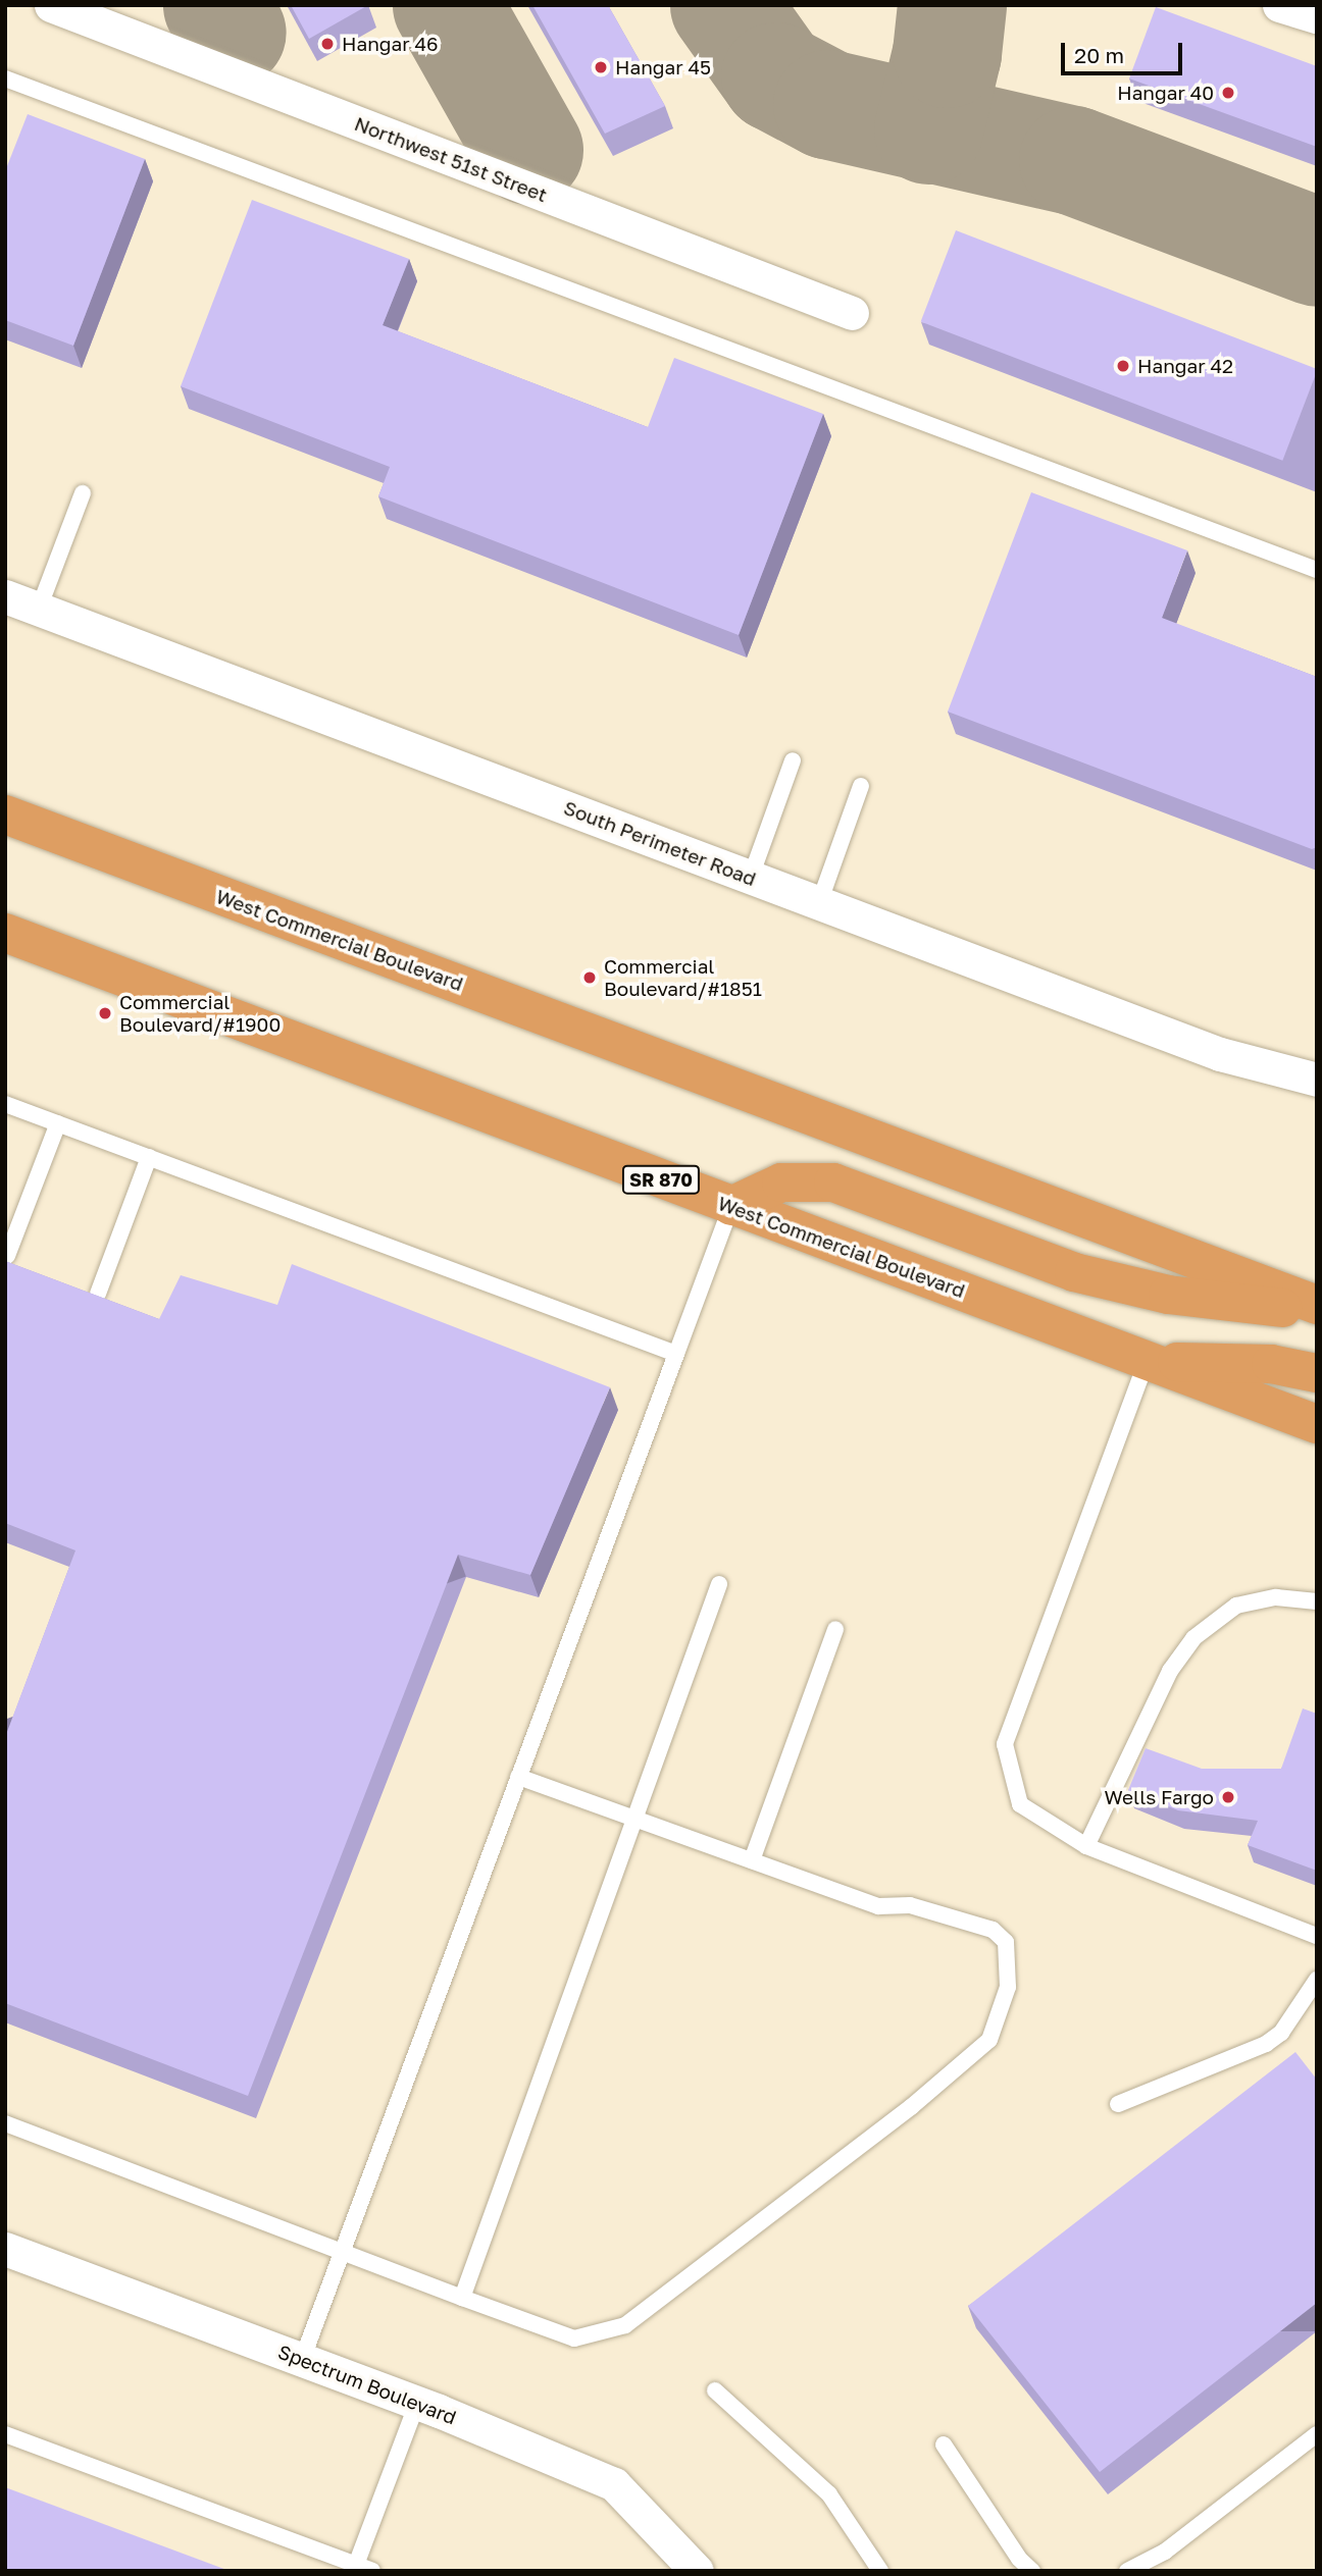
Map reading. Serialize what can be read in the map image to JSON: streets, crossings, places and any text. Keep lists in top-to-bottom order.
{
  "streets": {
    "highway": ["West Commercial Boulevard", "SR 870"],
    "street": ["Northwest 51st Street", "South Perimeter Road", "Spectrum Boulevard"]
  },
  "places": [
    "Hangar 46",
    "Hangar 45",
    "Hangar 40",
    "Hangar 42",
    "Commercial Boulevard/#1851",
    "Commercial Boulevard/#1900",
    "Wells Fargo"
  ],
  "scale_bar": "20 m"
}
